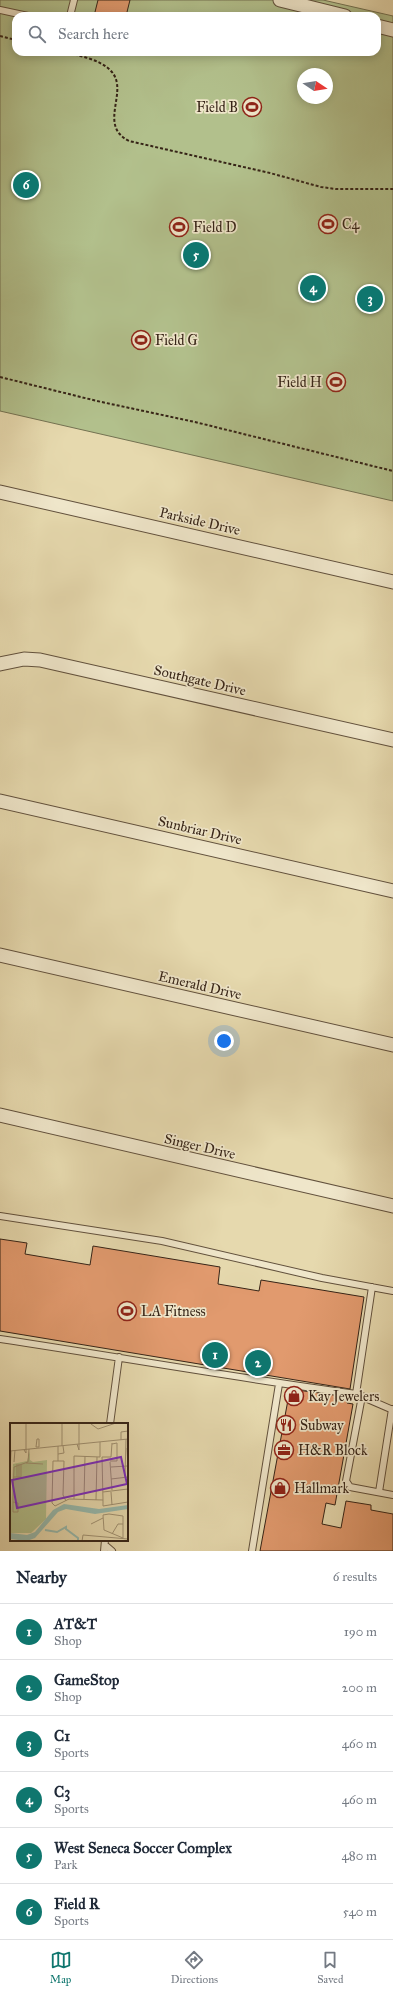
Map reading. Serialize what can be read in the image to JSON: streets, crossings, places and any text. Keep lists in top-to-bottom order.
{
  "streets": {
    "street": [
      "Parkside Drive",
      "Southgate Drive",
      "Sunbriar Drive",
      "Emerald Drive",
      "Singer Drive"
    ]
  },
  "places": {
    "sports": [
      "Field B",
      "C4",
      "Field D",
      "Field G",
      "Field H",
      "LA Fitness"
    ],
    "shop": ["Kay Jewelers", "Hallmark"],
    "restaurant": ["Subway"],
    "office": ["H&R Block"]
  },
  "north": "right",
  "page": {
    "search": "Search here",
    "pins": [
      "6",
      "5",
      "4",
      "3",
      "1",
      "2"
    ],
    "heading": ["Nearby", "6 results"],
    "list": [
      {
        "mark": "1",
        "name": "AT&T",
        "note": "Shop",
        "value": "190 m"
      },
      {
        "mark": "2",
        "name": "GameStop",
        "note": "Shop",
        "value": "200 m"
      },
      {
        "mark": "3",
        "name": "C1",
        "note": "Sports",
        "value": "460 m"
      },
      {
        "mark": "4",
        "name": "C3",
        "note": "Sports",
        "value": "460 m"
      },
      {
        "mark": "5",
        "name": "West Seneca Soccer Complex",
        "note": "Park",
        "value": "480 m"
      },
      {
        "mark": "6",
        "name": "Field R",
        "note": "Sports",
        "value": "540 m"
      }
    ],
    "nav": ["Map", "Directions", "Saved"]
  }
}
